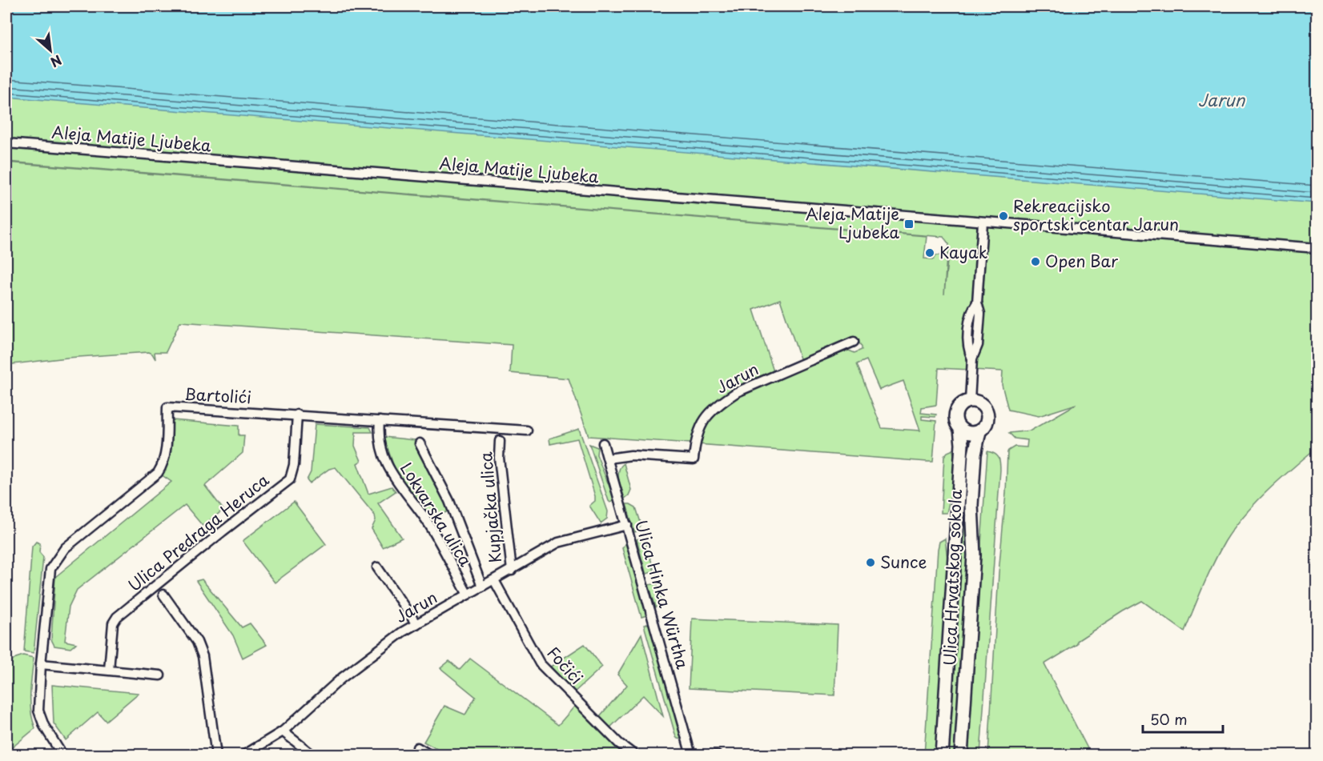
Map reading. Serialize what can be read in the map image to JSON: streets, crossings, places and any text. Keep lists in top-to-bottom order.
{
  "streets": {
    "street": [
      "Aleja Matije Ljubeka",
      "Jarun",
      "Bartolići",
      "Kupjačka ulica",
      "Lokvarska ulica",
      "Ulica Predraga Heruca",
      "Ulica Hrvatskog sokola",
      "Ulica Hinka Würtha",
      "Fočići"
    ]
  },
  "crossings": [
    ["Jarun", "Kupjačka ulica"],
    ["Jarun", "Lokvarska ulica"],
    ["Jarun", "Ulica Hinka Würtha"],
    ["Jarun", "Fočići"],
    ["Bartolići", "Lokvarska ulica"],
    ["Bartolići", "Ulica Predraga Heruca"]
  ],
  "water": ["Jarun"],
  "places": {
    "other": [
      "Rekreacijsko sportski centar Jarun",
      "Kayak",
      "Open Bar",
      "Sunce"
    ],
    "transit": ["Aleja Matije Ljubeka"]
  },
  "scale_bar": "50 m",
  "north": "bottom right"
}
